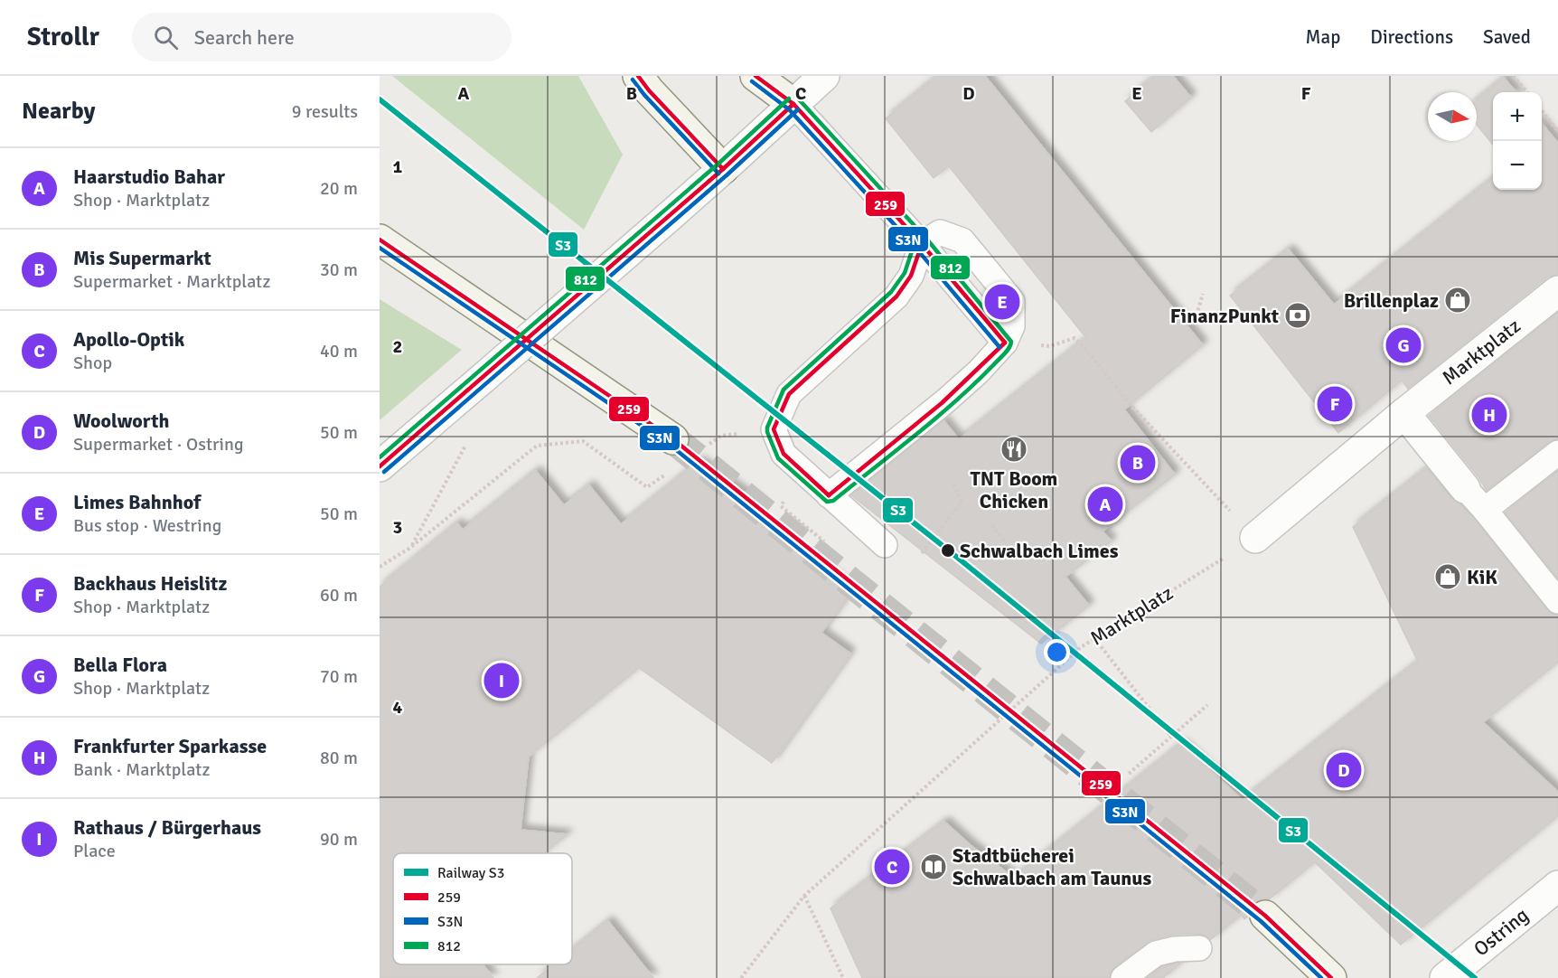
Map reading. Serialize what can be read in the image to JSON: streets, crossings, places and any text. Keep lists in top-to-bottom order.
{
  "streets": {
    "street": ["Marktplatz", "Ostring"]
  },
  "places": {
    "shop": ["Brillenplaz", "KiK"],
    "bank": ["FinanzPunkt"],
    "restaurant": ["TNT Boom Chicken"],
    "other": ["Schwalbach Limes"],
    "library": ["Stadtbücherei Schwalbach am Taunus"]
  },
  "lines": [
    "transit line 259",
    "transit line S3N",
    "transit line 812",
    "rail line S3"
  ],
  "legend": [
    "Railway S3",
    "259",
    "S3N",
    "812"
  ],
  "north": "right",
  "page": {
    "header": "Strollr",
    "search": "Search here",
    "nav": ["Map", "Directions", "Saved"],
    "heading": ["Nearby", "9 results"],
    "map_buttons": ["+", "−"],
    "list": [
      {
        "mark": "A",
        "name": "Haarstudio Bahar",
        "note": "Shop · Marktplatz",
        "value": "20 m"
      },
      {
        "mark": "B",
        "name": "Mis Supermarkt",
        "note": "Supermarket · Marktplatz",
        "value": "30 m"
      },
      {
        "mark": "C",
        "name": "Apollo-Optik",
        "note": "Shop",
        "value": "40 m"
      },
      {
        "mark": "D",
        "name": "Woolworth",
        "note": "Supermarket · Ostring",
        "value": "50 m"
      },
      {
        "mark": "E",
        "name": "Limes Bahnhof",
        "note": "Bus stop · Westring",
        "value": "50 m"
      },
      {
        "mark": "F",
        "name": "Backhaus Heislitz",
        "note": "Shop · Marktplatz",
        "value": "60 m"
      },
      {
        "mark": "G",
        "name": "Bella Flora",
        "note": "Shop · Marktplatz",
        "value": "70 m"
      },
      {
        "mark": "H",
        "name": "Frankfurter Sparkasse",
        "note": "Bank · Marktplatz",
        "value": "80 m"
      },
      {
        "mark": "I",
        "name": "Rathaus / Bürgerhaus",
        "note": "Place",
        "value": "90 m"
      }
    ],
    "pins": [
      "E",
      "G",
      "F",
      "H",
      "B",
      "A",
      "I",
      "D",
      "C"
    ]
  },
  "grid": {
    "columns": [
      "A",
      "B",
      "C",
      "D",
      "E",
      "F"
    ],
    "rows": [
      "1",
      "2",
      "3",
      "4"
    ]
  }
}
